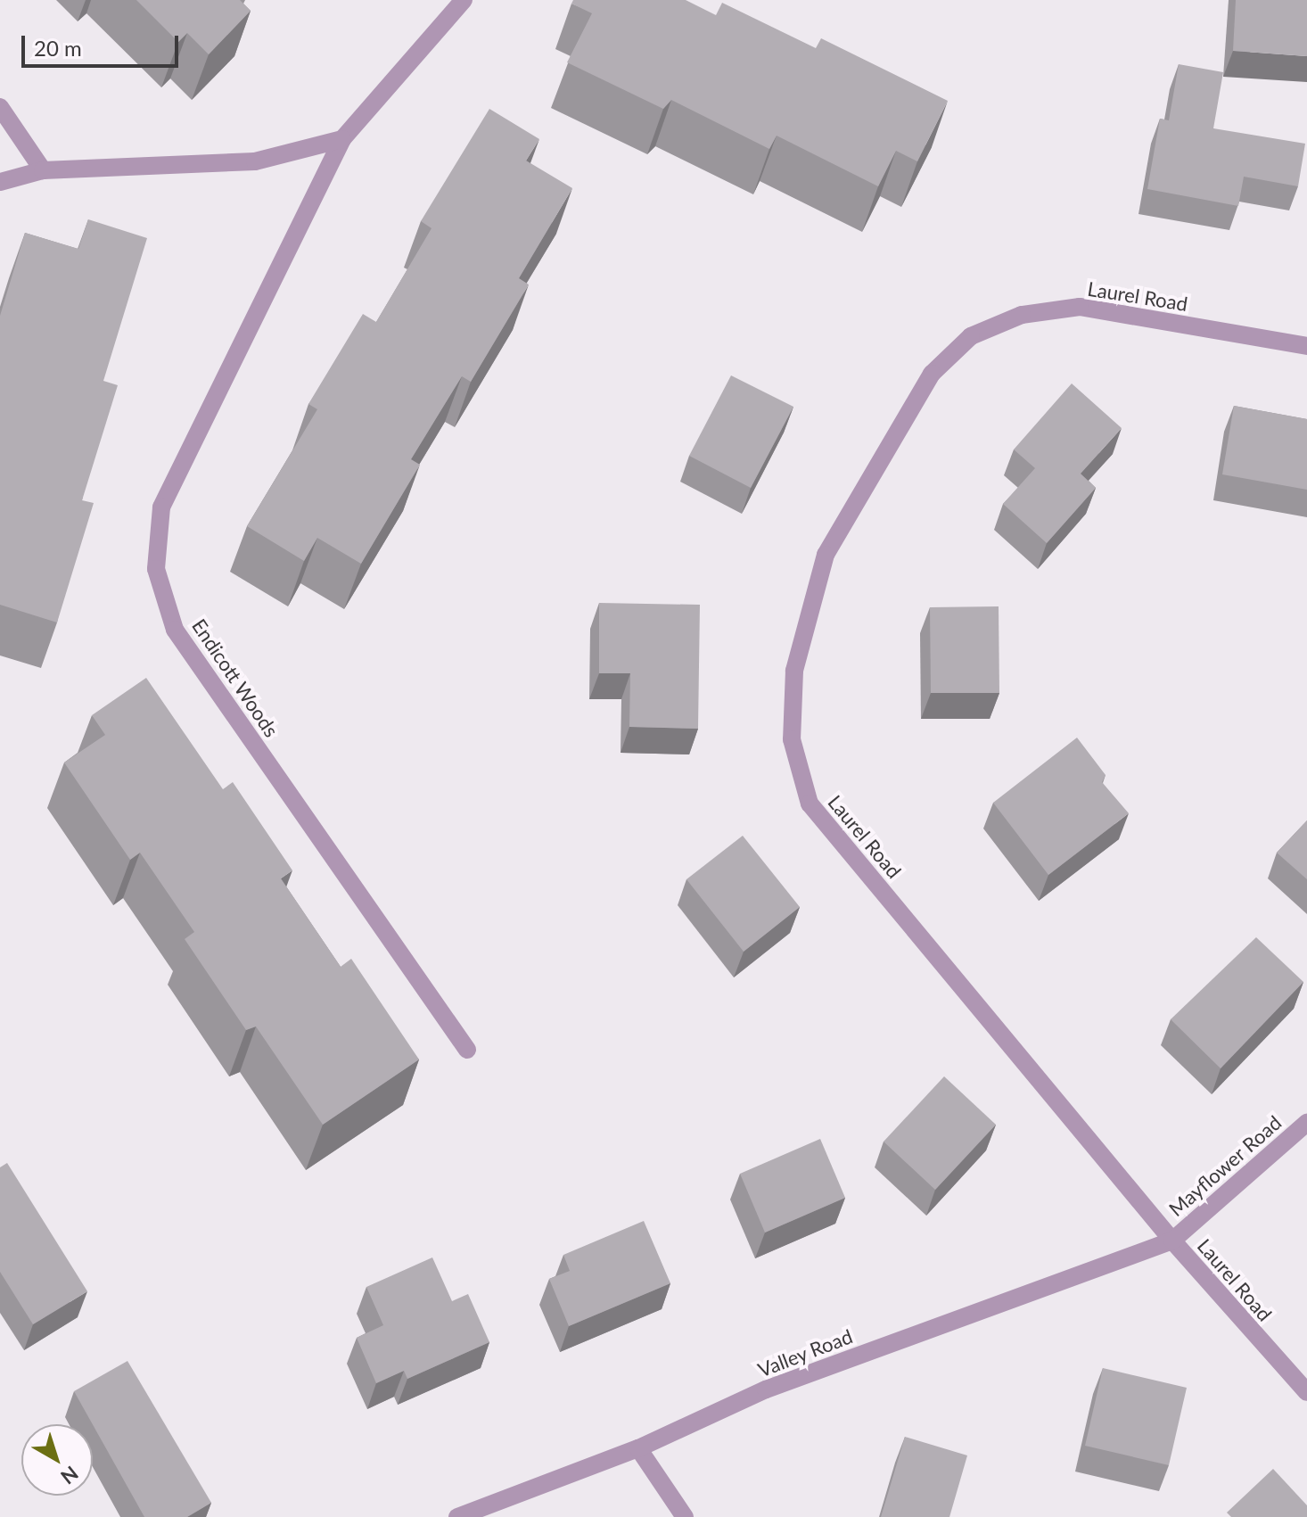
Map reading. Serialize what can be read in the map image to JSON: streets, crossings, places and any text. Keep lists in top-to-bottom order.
{
  "streets": {
    "street": [
      "Laurel Road",
      "Endicott Woods",
      "Mayflower Road",
      "Valley Road"
    ]
  },
  "crossings": [
    ["Laurel Road", "Mayflower Road"],
    ["Laurel Road", "Valley Road"],
    ["Mayflower Road", "Valley Road"]
  ],
  "scale_bar": "20 m",
  "north": "bottom right"
}
